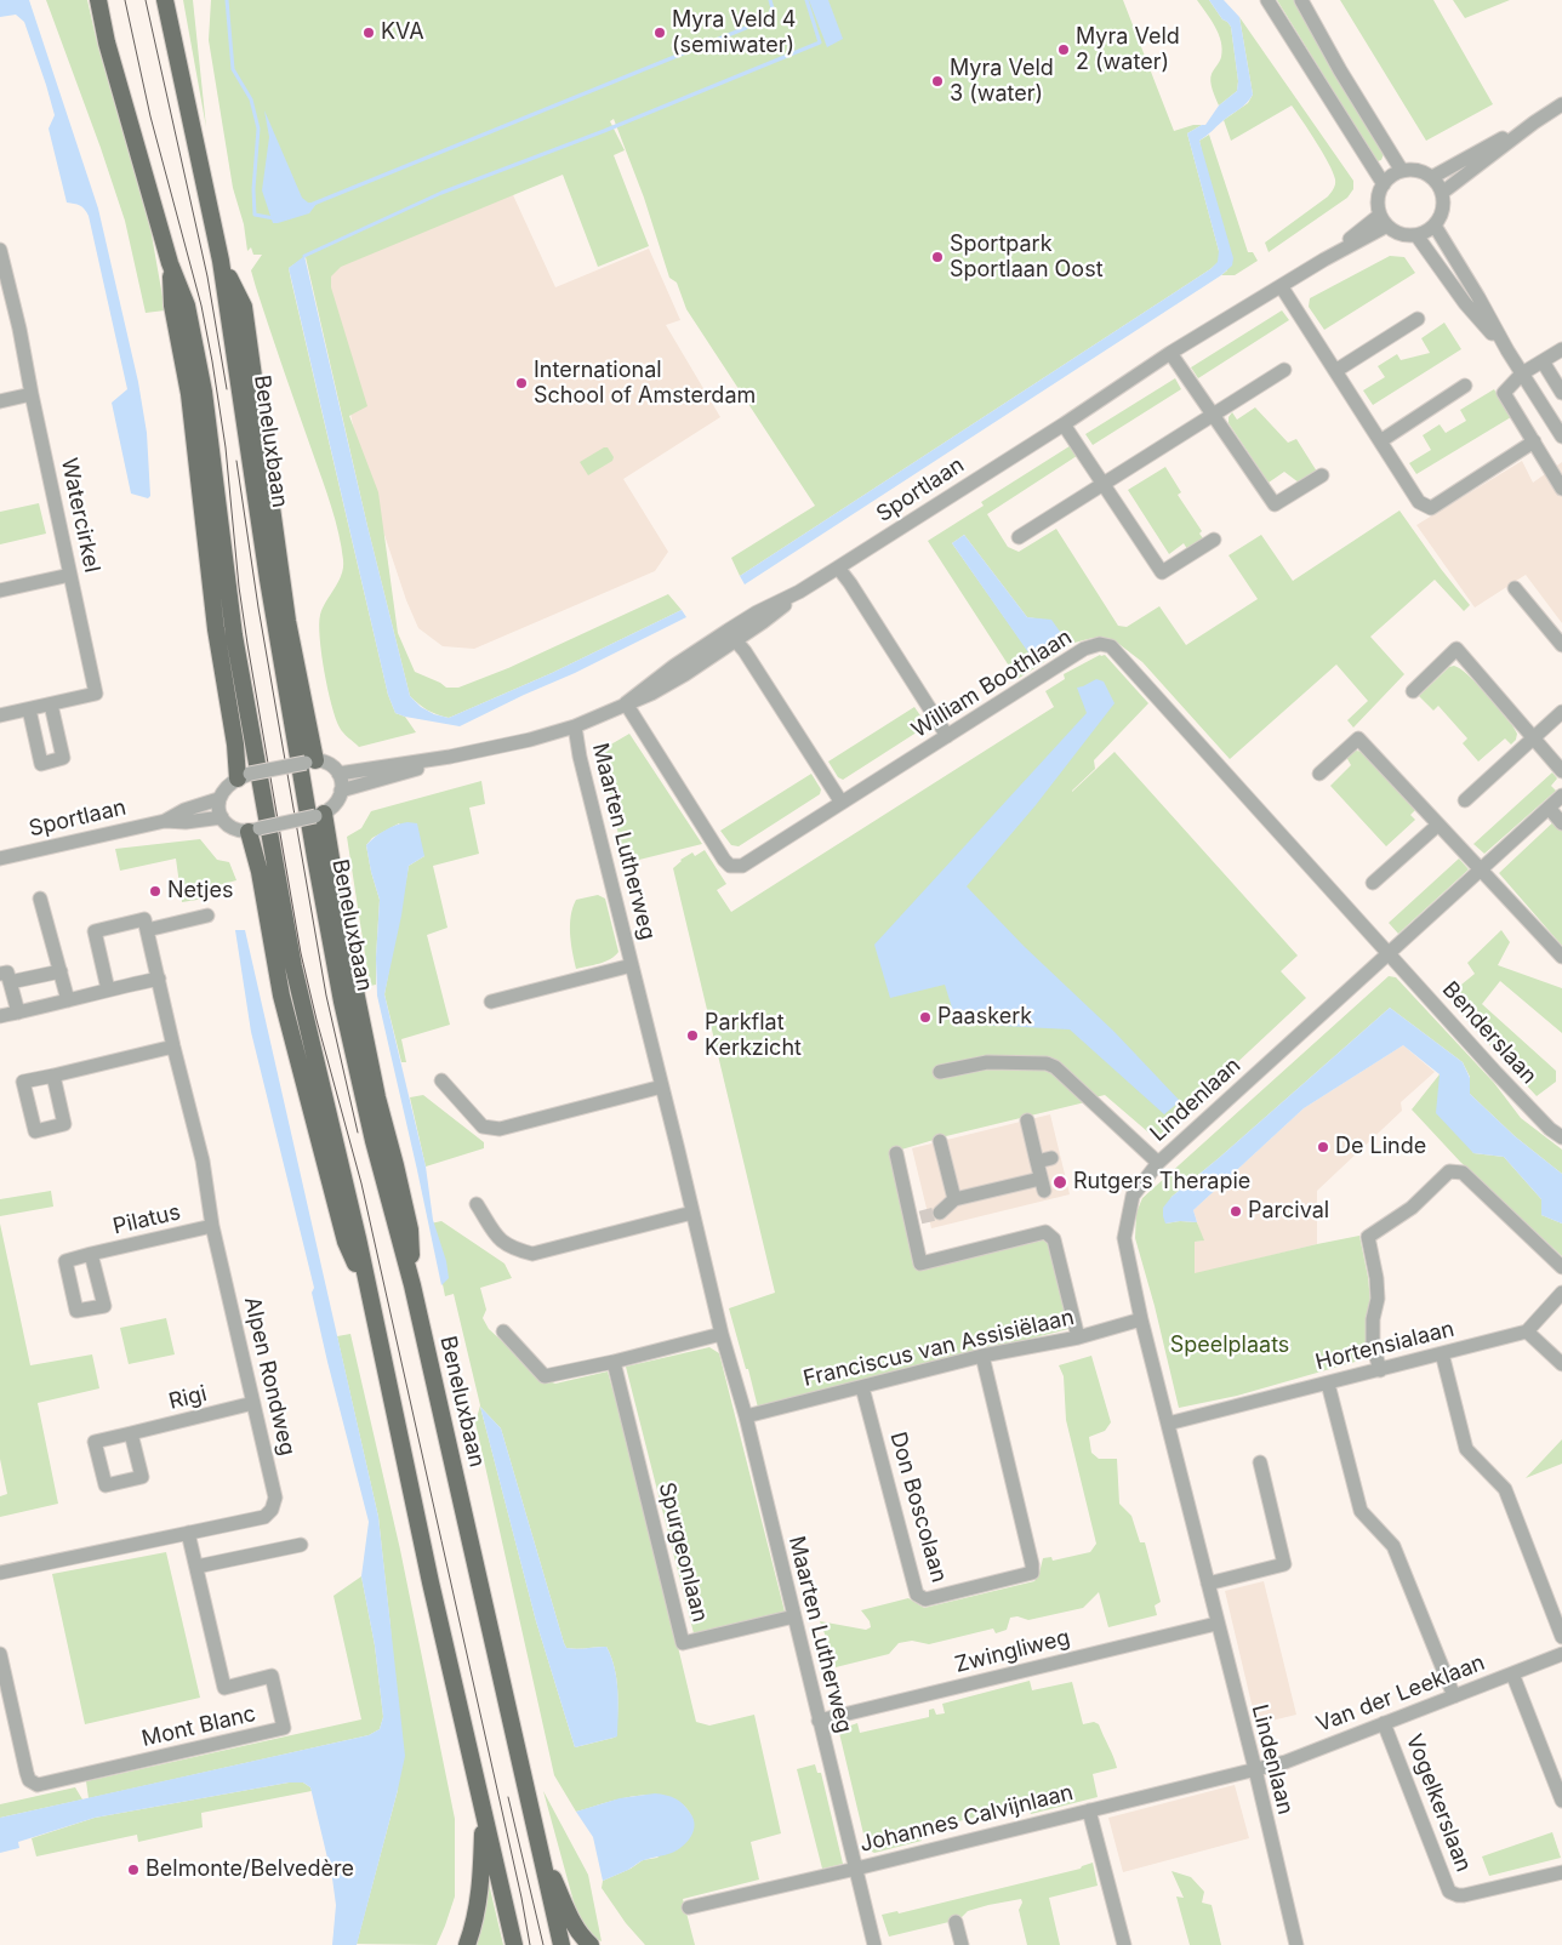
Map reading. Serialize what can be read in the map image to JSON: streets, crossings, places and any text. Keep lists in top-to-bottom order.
{
  "streets": {
    "main road": ["Beneluxbaan"],
    "street": [
      "Sportlaan",
      "Watercirkel",
      "William Boothlaan",
      "Maarten Lutherweg",
      "Benderslaan",
      "Lindenlaan",
      "Pilatus",
      "Hortensialaan",
      "Franciscus van Assisiëlaan",
      "Alpen Rondweg",
      "Rigi",
      "Don Boscolaan",
      "Spurgeonlaan",
      "Zwingliweg",
      "Van der Leeklaan",
      "Mont Blanc",
      "Vogelkerslaan",
      "Johannes Calvijnlaan"
    ]
  },
  "crossings": [
    ["Sportlaan", "William Boothlaan"],
    ["Sportlaan", "Maarten Lutherweg"],
    ["William Boothlaan", "Benderslaan"],
    ["William Boothlaan", "Lindenlaan"],
    ["Maarten Lutherweg", "Franciscus van Assisiëlaan"],
    ["Maarten Lutherweg", "Spurgeonlaan"],
    ["Maarten Lutherweg", "Zwingliweg"],
    ["Maarten Lutherweg", "Johannes Calvijnlaan"],
    ["Benderslaan", "Lindenlaan"],
    ["Lindenlaan", "Hortensialaan"],
    ["Lindenlaan", "Franciscus van Assisiëlaan"],
    ["Lindenlaan", "Zwingliweg"],
    ["Lindenlaan", "Van der Leeklaan"],
    ["Lindenlaan", "Johannes Calvijnlaan"],
    ["Pilatus", "Alpen Rondweg"],
    ["Franciscus van Assisiëlaan", "Don Boscolaan"],
    ["Alpen Rondweg", "Rigi"],
    ["Alpen Rondweg", "Mont Blanc"],
    ["Van der Leeklaan", "Vogelkerslaan"],
    ["Van der Leeklaan", "Johannes Calvijnlaan"]
  ],
  "parks": ["Speelplaats"],
  "places": [
    "KVA",
    "Myra Veld 4 (semiwater)",
    "Myra Veld 2 (water)",
    "Myra Veld 3 (water)",
    "Sportpark Sportlaan Oost",
    "International School of Amsterdam",
    "Netjes",
    "Paaskerk",
    "Parkflat Kerkzicht",
    "De Linde",
    "Rutgers Therapie",
    "Parcival",
    "Belmonte/Belvedère"
  ]
}
